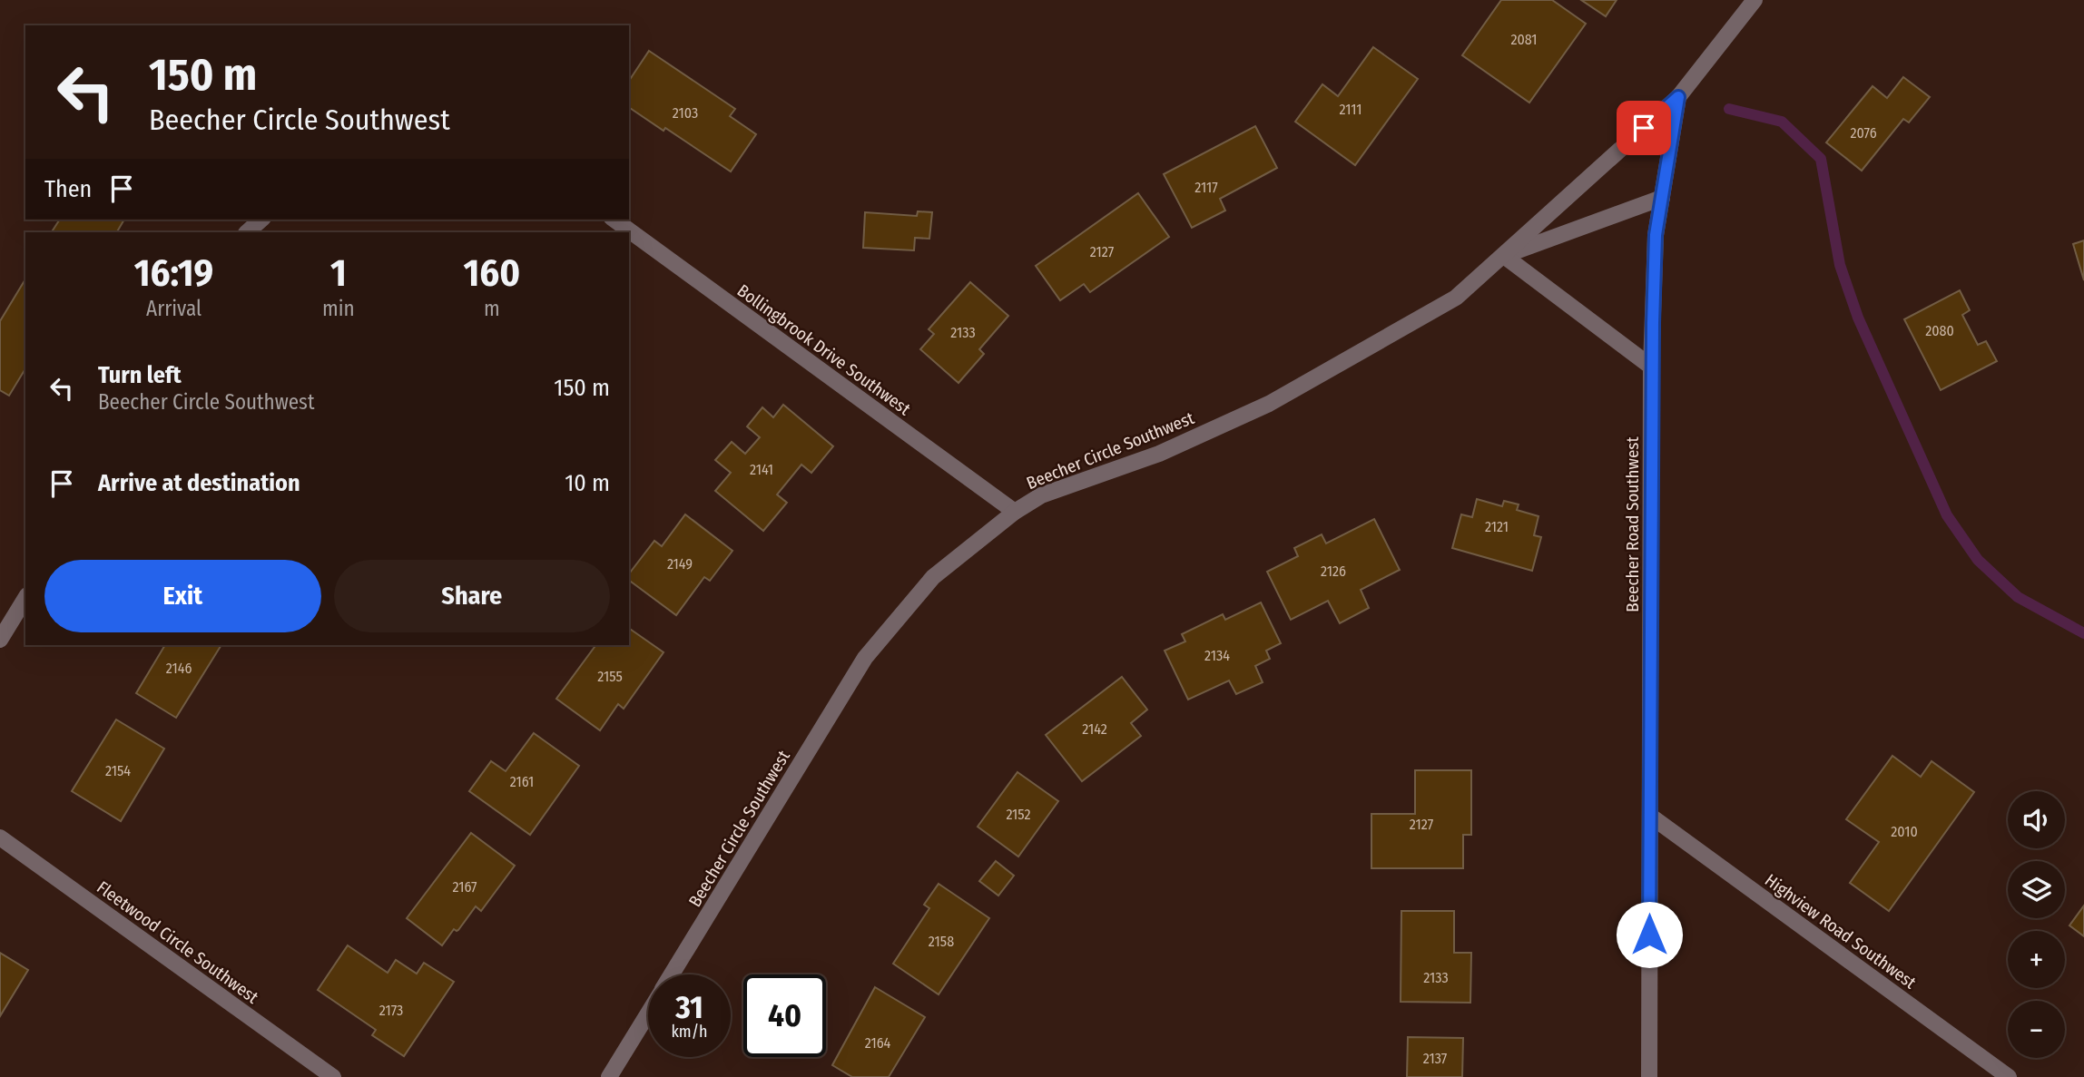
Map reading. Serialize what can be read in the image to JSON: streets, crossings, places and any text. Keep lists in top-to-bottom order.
{
  "streets": {
    "street": [
      "Bollingbrook Drive Southwest",
      "Beecher Circle Southwest",
      "Beecher Road Southwest",
      "Highview Road Southwest",
      "Fleetwood Circle Southwest"
    ]
  },
  "crossings": [
    ["Bollingbrook Drive Southwest", "Beecher Circle Southwest"],
    ["Beecher Circle Southwest", "Beecher Road Southwest"],
    ["Beecher Road Southwest", "Highview Road Southwest"]
  ],
  "house_numbers": [
    "2081",
    "2111",
    "2103",
    "2076",
    "2117",
    "2127",
    "2080",
    "2133",
    "2141",
    "2121",
    "2149",
    "2126",
    "2134",
    "2146",
    "2155",
    "2142",
    "2154",
    "2161",
    "2152",
    "2127",
    "2010",
    "2167",
    "2158",
    "2133",
    "2173",
    "2164",
    "2137"
  ],
  "page": {
    "turn": ["150 m", "Beecher Circle Southwest"],
    "then": "Then",
    "eta": [
      "16:19",
      "Arrival",
      "1",
      "min",
      "160",
      "m"
    ],
    "list": [
      {
        "name": "Turn left",
        "note": "Beecher Circle Southwest",
        "value": "150 m"
      },
      {
        "name": "Arrive at destination",
        "value": "10 m"
      }
    ],
    "buttons": ["Exit", "Share"],
    "map_buttons": ["+", "−"],
    "speed": "31 km/h",
    "limit": "40"
  }
}
